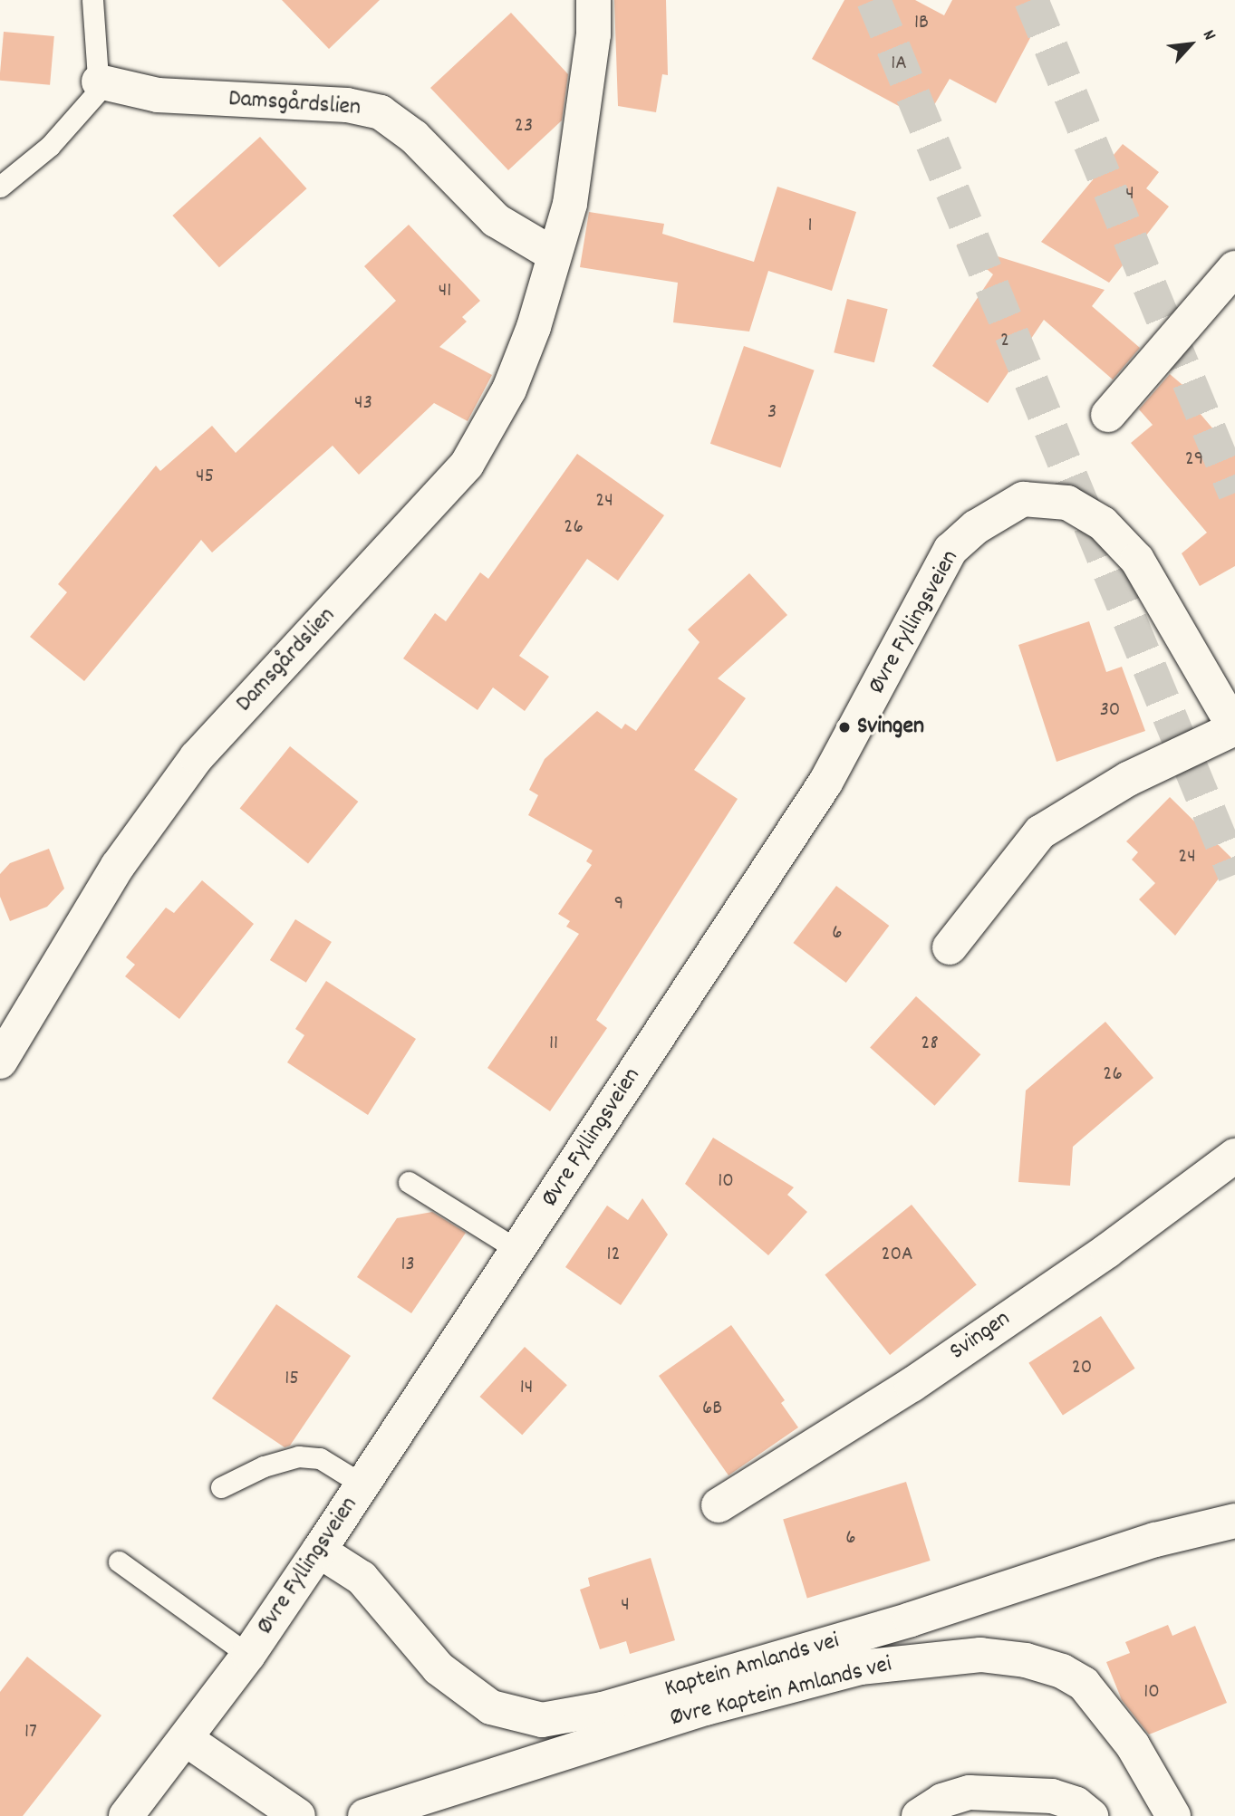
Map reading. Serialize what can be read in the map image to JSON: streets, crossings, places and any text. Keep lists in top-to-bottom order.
{
  "streets": {
    "street": [
      "Damsgårdslien",
      "Øvre Fyllingsveien",
      "Svingen",
      "Kaptein Amlands vei",
      "Øvre Kaptein Amlands vei"
    ]
  },
  "crossings": [
    ["Øvre Fyllingsveien", "Kaptein Amlands vei"]
  ],
  "places": ["Svingen"],
  "house_numbers": [
    "1B",
    "1A",
    "23",
    "4",
    "1",
    "41",
    "2",
    "43",
    "3",
    "29",
    "45",
    "24",
    "26",
    "30",
    "24",
    "9",
    "6",
    "11",
    "28",
    "26",
    "10",
    "12",
    "20A",
    "13",
    "20",
    "15",
    "14",
    "6B",
    "6",
    "4",
    "10",
    "17"
  ],
  "north": "top right"
}
